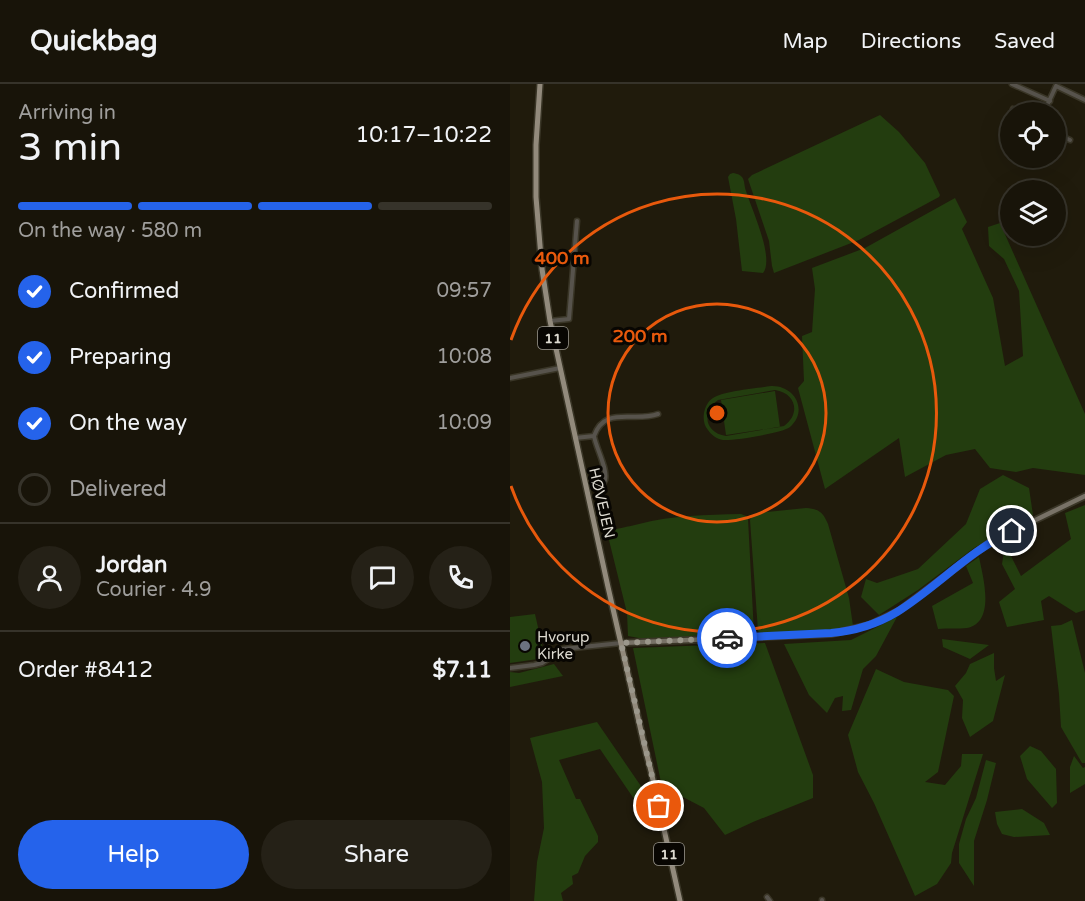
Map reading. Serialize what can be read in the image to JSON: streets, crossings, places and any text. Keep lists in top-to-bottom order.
{
  "streets": {
    "main road": ["11", "HØVEJEN"]
  },
  "places": ["Hvorup Kirke"],
  "page": {
    "header": "Quickbag",
    "nav": ["Map", "Directions", "Saved"],
    "heading": ["3 min", "Arriving in", "10:17–10:22"],
    "panel": [
      "Jordan",
      "Courier · 4.9",
      "Order #8412",
      "$7.11"
    ],
    "bar": "On the way · 580 m",
    "list": [
      ["Confirmed", "09:57"],
      ["Preparing", "10:08"],
      ["On the way", "10:09"],
      "Delivered"
    ],
    "buttons": ["Help", "Share"]
  },
  "rings": ["400 m", "200 m"]
}
